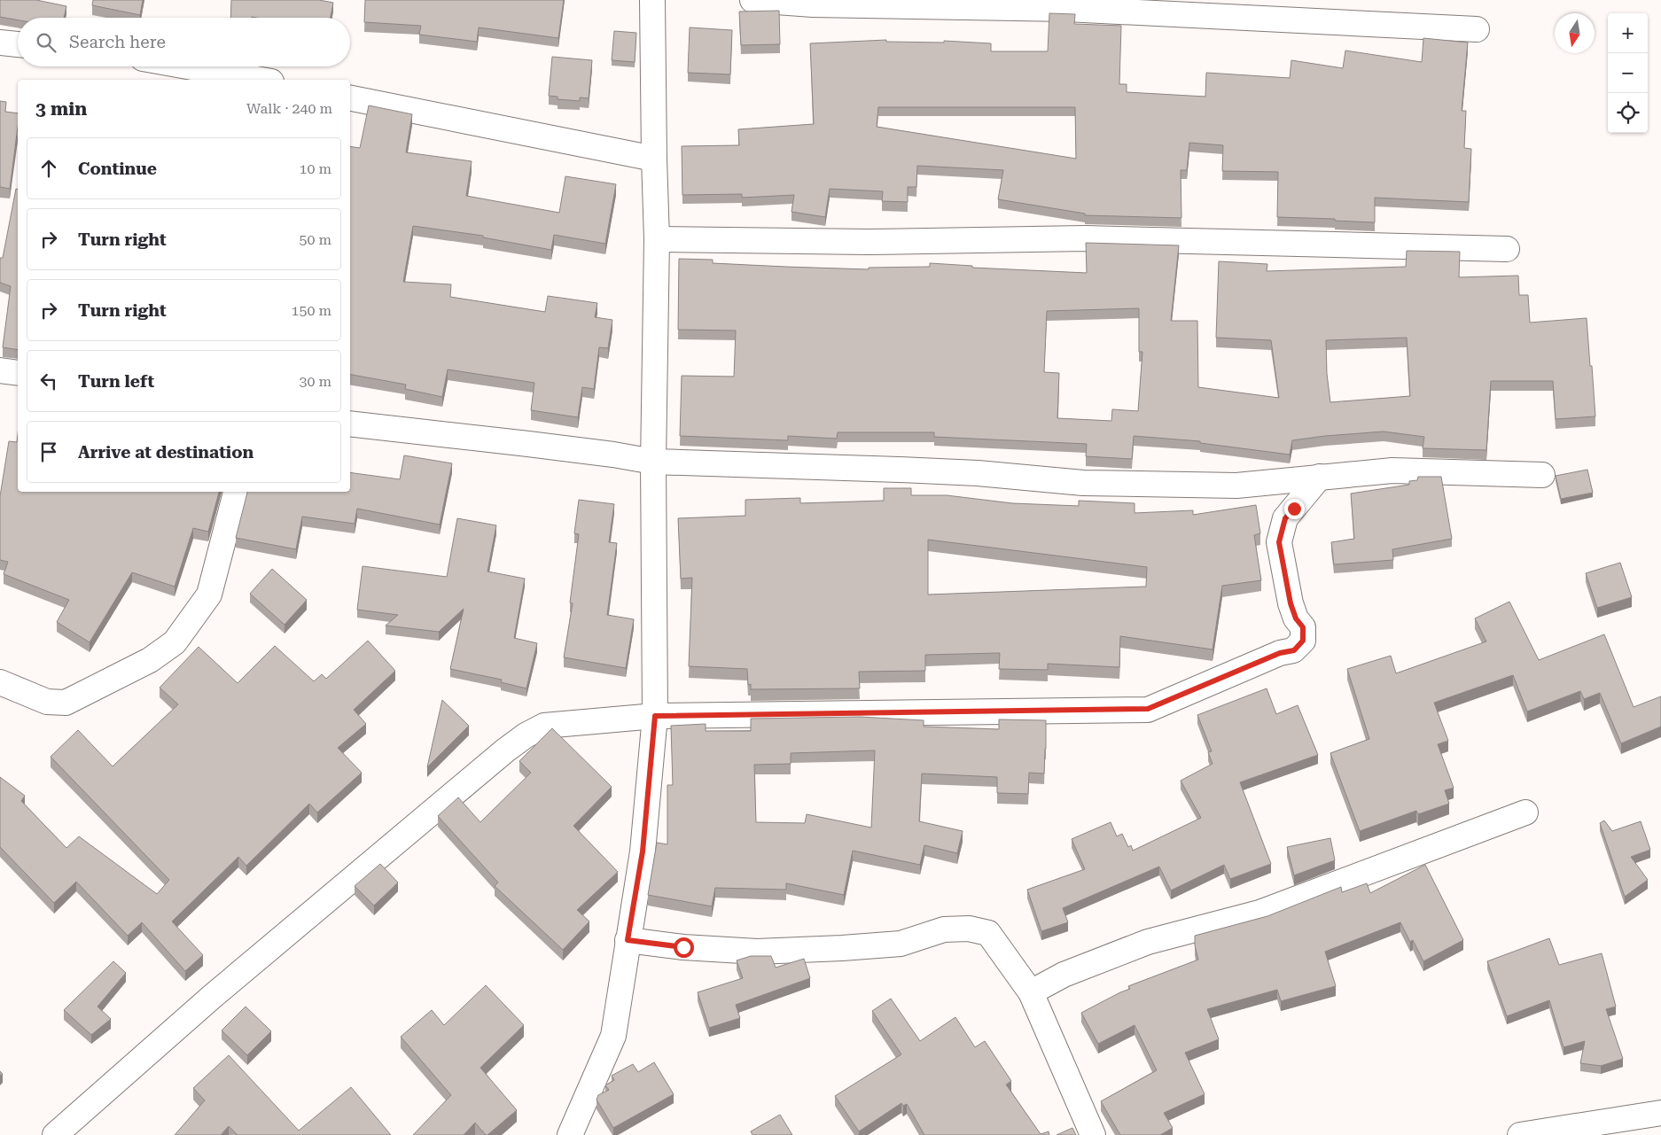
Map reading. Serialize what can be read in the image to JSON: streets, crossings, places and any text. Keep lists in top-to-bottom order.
{
  "north": "bottom",
  "page": {
    "map_buttons": ["+", "−"],
    "search": "Search here",
    "heading": ["3 min", "Walk · 240 m"],
    "list": [
      ["Continue", "10 m"],
      ["Turn right", "50 m"],
      ["Turn right", "150 m"],
      ["Turn left", "30 m"],
      "Arrive at destination"
    ]
  }
}
